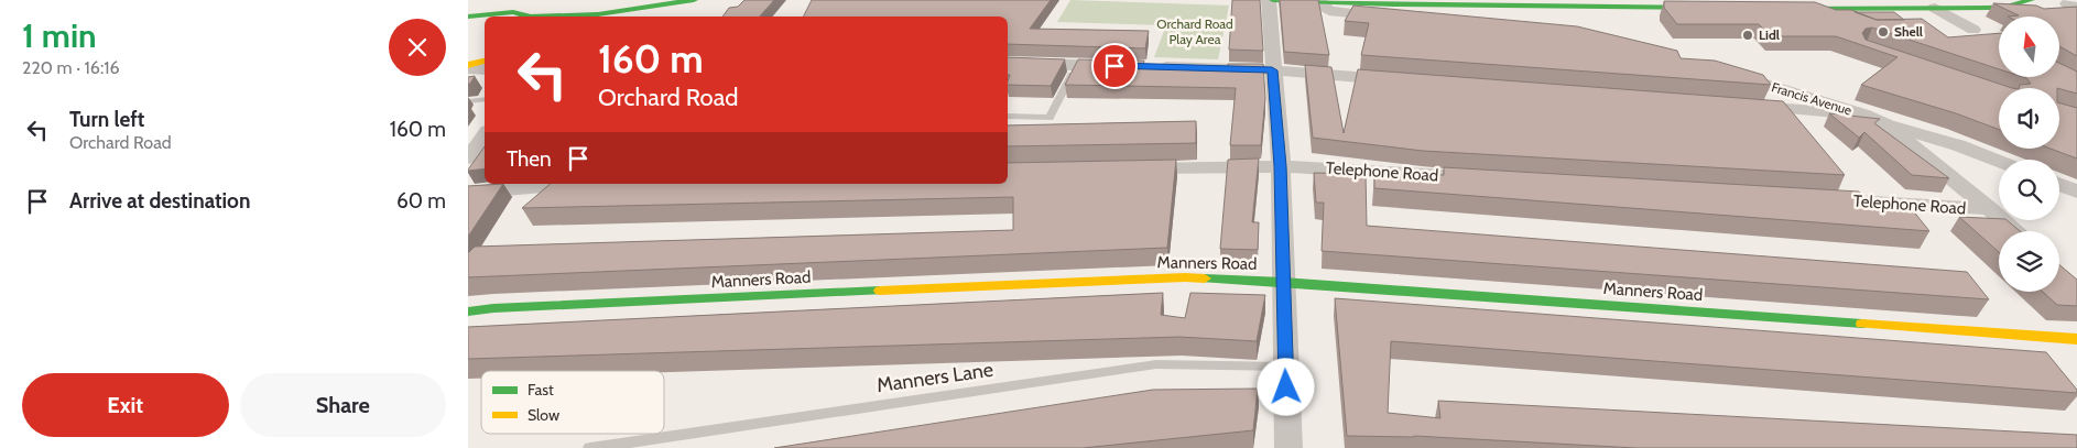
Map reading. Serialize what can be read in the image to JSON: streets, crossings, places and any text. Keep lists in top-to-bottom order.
{
  "streets": {
    "main road": ["Manners Road"],
    "street": ["Francis Avenue", "Telephone Road"],
    "lane": ["Manners Lane"]
  },
  "crossings": [
    ["Francis Avenue", "Telephone Road"]
  ],
  "parks": ["Orchard Road Play Area"],
  "places": ["Shell", "Lidl"],
  "legend": ["Fast", "Slow"],
  "north": "top",
  "page": {
    "heading": ["1 min", "220 m · 16:16"],
    "turn": ["160 m", "Orchard Road"],
    "list": [
      {
        "name": "Turn left",
        "note": "Orchard Road",
        "value": "160 m"
      },
      {
        "name": "Arrive at destination",
        "value": "60 m"
      }
    ],
    "then": "Then",
    "buttons": ["Exit", "Share"]
  }
}
